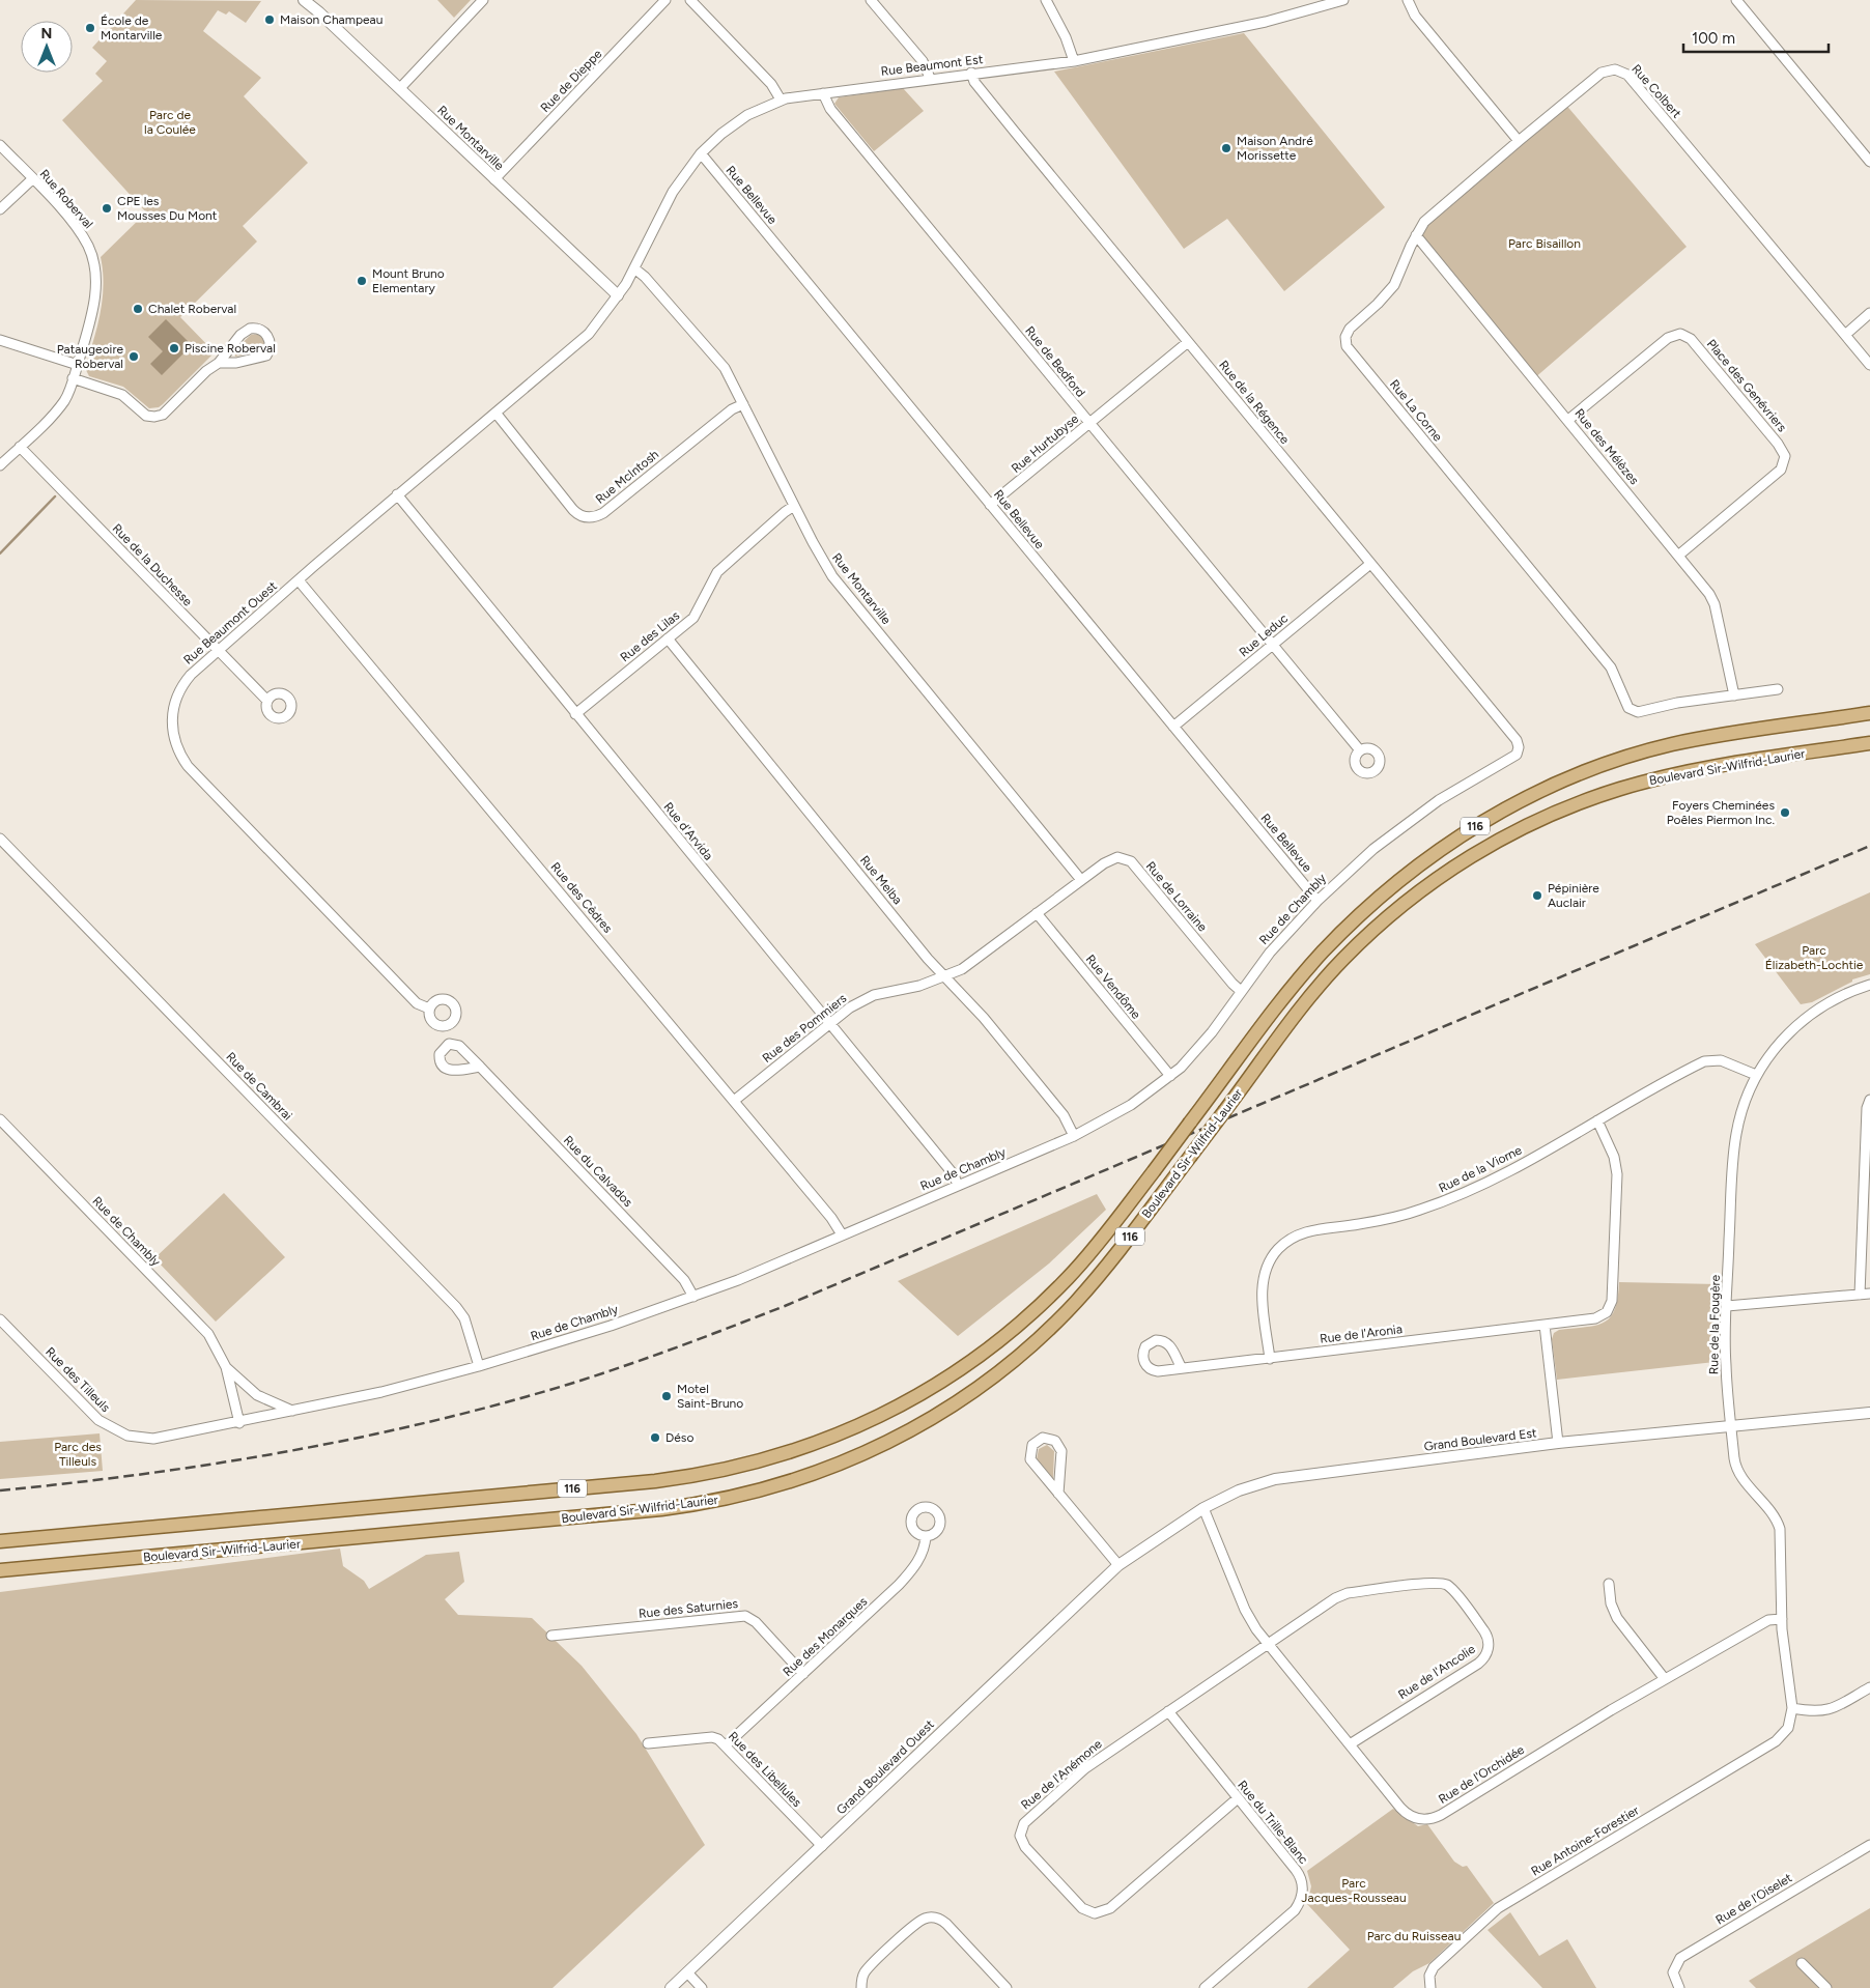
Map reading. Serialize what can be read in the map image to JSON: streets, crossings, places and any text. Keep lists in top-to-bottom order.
{
  "streets": {
    "main road": ["Boulevard Sir-Wilfrid-Laurier", "116"],
    "street": [
      "Rue Beaumont Est",
      "Rue de Dieppe",
      "Rue Colbert",
      "Rue Montarville",
      "Rue Bellevue",
      "Rue Roberval",
      "Rue de Bedford",
      "Place des Genévriers",
      "Rue de la Régence",
      "Rue La Corne",
      "Rue Hurtubyse",
      "Rue des Mélèzes",
      "Rue McIntosh",
      "Rue de la Duchesse",
      "Rue Beaumont Ouest",
      "Rue Leduc",
      "Rue des Lilas",
      "Rue d'Arvida",
      "Rue Melba",
      "Rue de Lorraine",
      "Rue des Cèdres",
      "Rue de Chambly",
      "Rue Vendôme",
      "Rue des Pommiers",
      "Rue de Cambrai",
      "Rue de la Viorne",
      "Rue du Calvados",
      "Rue de la Fougère",
      "Rue de l'Aronia",
      "Rue des Tilleuls",
      "Grand Boulevard Est",
      "Rue des Saturnies",
      "Rue des Monarques",
      "Rue de l'Ancolie",
      "Grand Boulevard Ouest",
      "Rue des Libellules",
      "Rue de l'Anémone",
      "Rue de l'Orchidée",
      "Rue du Trille-Blanc",
      "Rue Antoine-Forestier",
      "Rue de l'Oiselet"
    ]
  },
  "crossings": [
    ["Rue Beaumont Est", "Rue Montarville"],
    ["Rue Beaumont Est", "Rue Bellevue"],
    ["Rue Beaumont Est", "Rue de Bedford"],
    ["Rue Beaumont Est", "Rue de la Régence"],
    ["Rue Beaumont Est", "Rue Beaumont Ouest"],
    ["Rue de Dieppe", "Rue Montarville"],
    ["Rue Colbert", "Rue La Corne"],
    ["Rue Montarville", "Rue McIntosh"],
    ["Rue Montarville", "Rue Beaumont Ouest"],
    ["Rue Montarville", "Rue des Lilas"],
    ["Rue Montarville", "Rue de Lorraine"],
    ["Rue Montarville", "Rue des Pommiers"],
    ["Rue Bellevue", "Rue Hurtubyse"],
    ["Rue Bellevue", "Rue Leduc"],
    ["Rue Bellevue", "Rue de Chambly"],
    ["Rue Roberval", "Rue de la Duchesse"],
    ["Rue de Bedford", "Rue Hurtubyse"],
    ["Rue de Bedford", "Rue Leduc"],
    ["Place des Genévriers", "Rue des Mélèzes"],
    ["Rue de la Régence", "Rue Hurtubyse"],
    ["Rue de la Régence", "Rue Leduc"],
    ["Rue de la Régence", "Rue de Chambly"],
    ["Rue La Corne", "Rue des Mélèzes"],
    ["Rue McIntosh", "Rue Beaumont Ouest"],
    ["Rue de la Duchesse", "Rue Beaumont Ouest"],
    ["Rue Beaumont Ouest", "Rue d'Arvida"],
    ["Rue Beaumont Ouest", "Rue des Cèdres"],
    ["Rue des Lilas", "Rue d'Arvida"],
    ["Rue des Lilas", "Rue Melba"],
    ["Rue d'Arvida", "Rue de Chambly"],
    ["Rue d'Arvida", "Rue des Pommiers"],
    ["Rue Melba", "Rue de Chambly"],
    ["Rue Melba", "Rue des Pommiers"],
    ["Rue de Lorraine", "Rue de Chambly"],
    ["Rue de Lorraine", "Rue des Pommiers"],
    ["Rue des Cèdres", "Rue de Chambly"],
    ["Rue des Cèdres", "Rue des Pommiers"],
    ["Rue de Chambly", "Rue Vendôme"],
    ["Rue de Chambly", "Rue de Cambrai"],
    ["Rue de Chambly", "Rue du Calvados"],
    ["Rue de Chambly", "Rue des Tilleuls"],
    ["Rue Vendôme", "Rue des Pommiers"],
    ["Rue de la Viorne", "Rue de la Fougère"],
    ["Rue de la Viorne", "Rue de l'Aronia"],
    ["Rue de la Fougère", "Grand Boulevard Est"],
    ["Rue de la Fougère", "Rue de l'Orchidée"],
    ["Rue de la Fougère", "Rue Antoine-Forestier"],
    ["Grand Boulevard Est", "Grand Boulevard Ouest"],
    ["Grand Boulevard Est", "Rue de l'Orchidée"],
    ["Rue des Saturnies", "Rue des Monarques"],
    ["Rue des Monarques", "Rue des Libellules"],
    ["Rue de l'Ancolie", "Rue de l'Anémone"],
    ["Rue de l'Ancolie", "Rue de l'Orchidée"],
    ["Grand Boulevard Ouest", "Rue des Libellules"],
    ["Rue de l'Anémone", "Rue de l'Orchidée"],
    ["Rue de l'Anémone", "Rue du Trille-Blanc"]
  ],
  "parks": [
    "Parc de la Coulée",
    "Parc Bisaillon",
    "Parc Élizabeth-Lochtie",
    "Parc des Tilleuls",
    "Parc Jacques-Rousseau",
    "Parc du Ruisseau"
  ],
  "places": [
    "Maison Champeau",
    "École de Montarville",
    "Maison André Morissette",
    "CPE les Mousses Du Mont",
    "Mount Bruno Elementary",
    "Chalet Roberval",
    "Piscine Roberval",
    "Pataugeoire Roberval",
    "Foyers Cheminées Poêles Piermon Inc.",
    "Pépinière Auclair",
    "Motel Saint-Bruno",
    "Déso"
  ],
  "scale_bar": "100 m",
  "north": "top"
}
